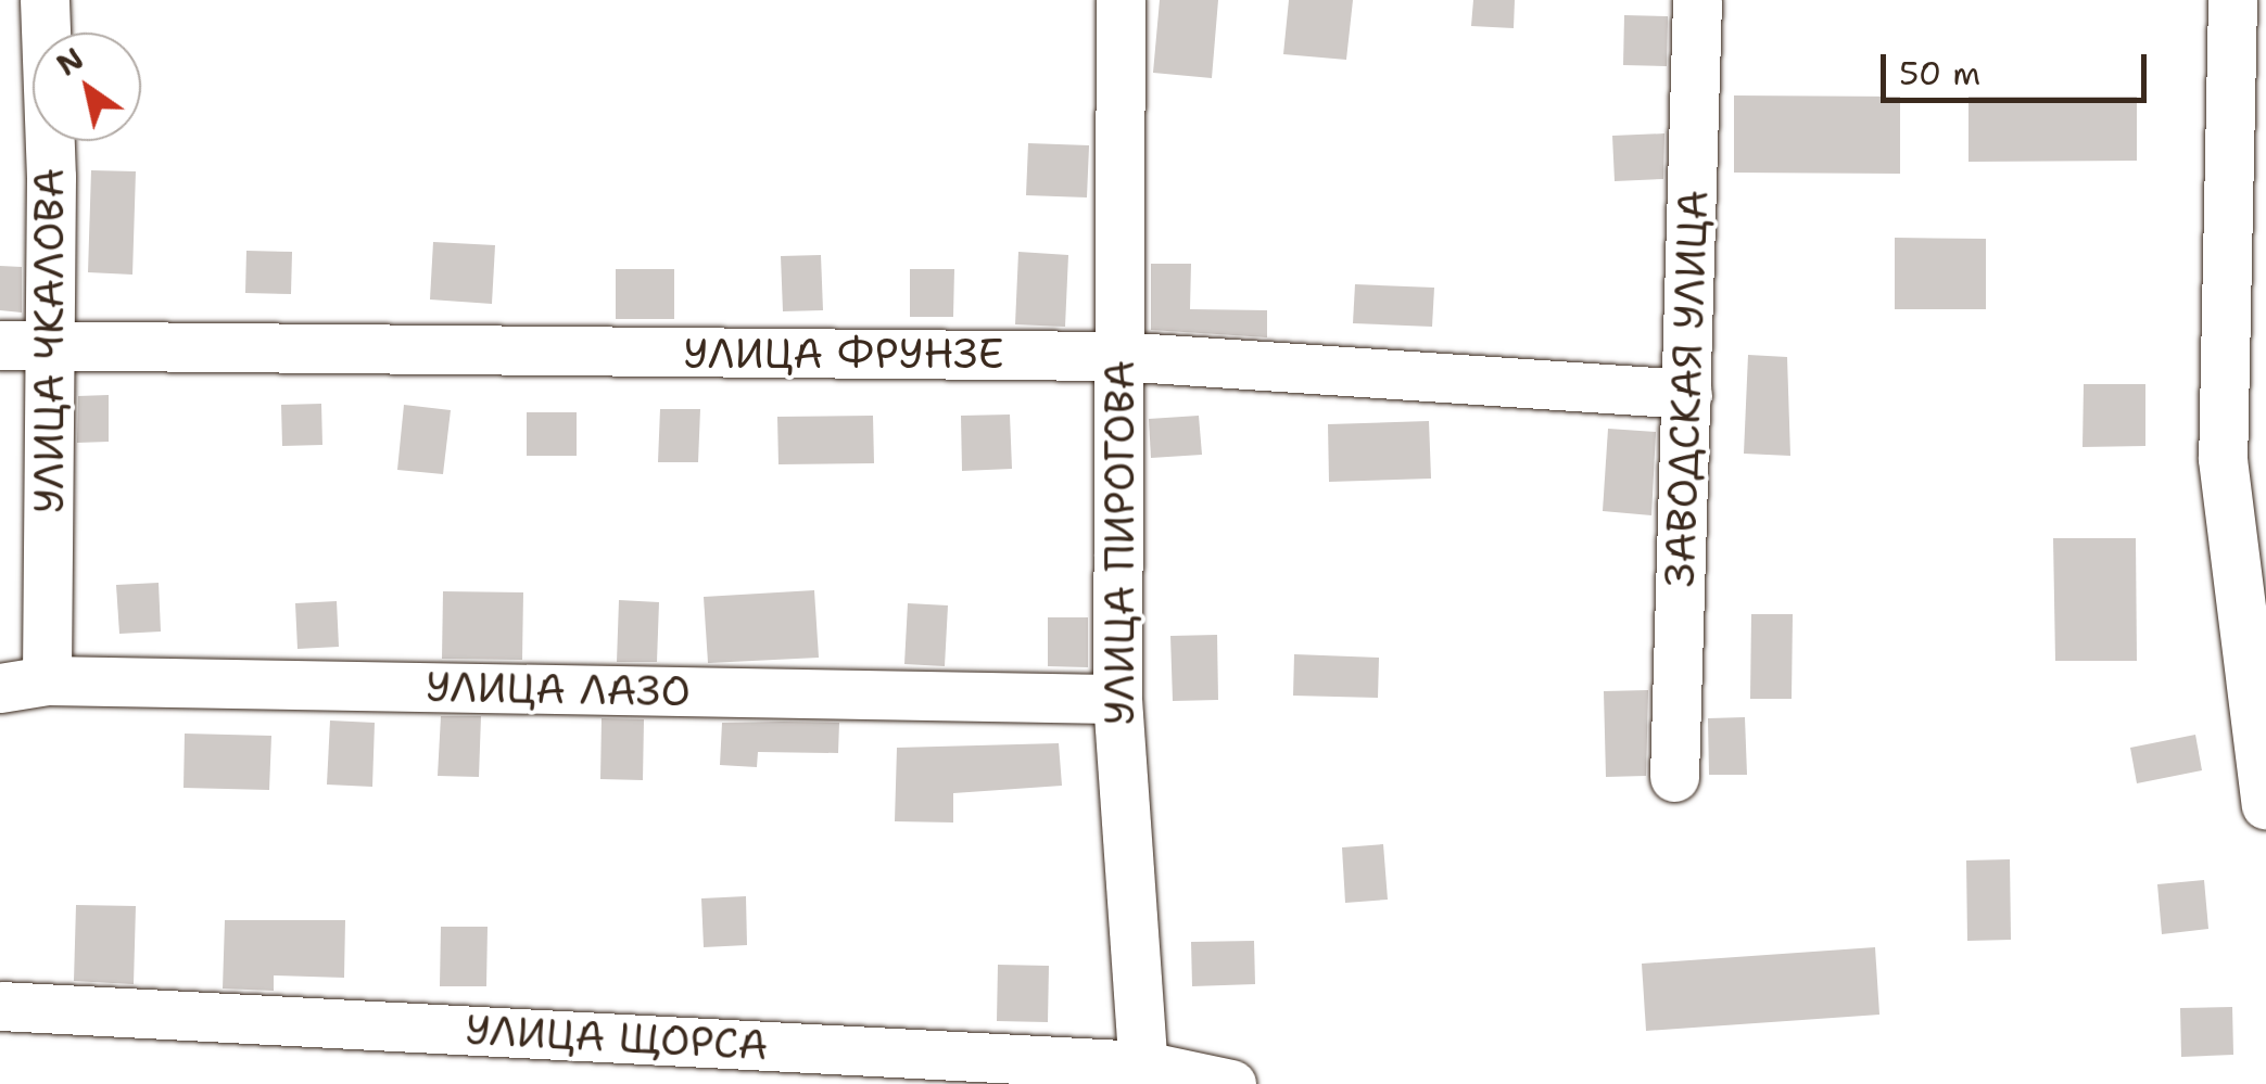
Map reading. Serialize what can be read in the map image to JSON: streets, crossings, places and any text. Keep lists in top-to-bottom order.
{
  "streets": {
    "street": [
      "УЛИЦА ЧКАЛОВА",
      "УЛИЦА ФРУНЗЕ",
      "ЗАВОДСКАЯ УЛИЦА",
      "УЛИЦА ПИРОГОВА",
      "УЛИЦА ЛАЗО",
      "УЛИЦА ЩОРСА"
    ]
  },
  "crossings": [
    ["УЛИЦА ЧКАЛОВА", "УЛИЦА ФРУНЗЕ"],
    ["УЛИЦА ЧКАЛОВА", "УЛИЦА ЛАЗО"],
    ["УЛИЦА ФРУНЗЕ", "ЗАВОДСКАЯ УЛИЦА"],
    ["УЛИЦА ФРУНЗЕ", "УЛИЦА ПИРОГОВА"],
    ["УЛИЦА ПИРОГОВА", "УЛИЦА ЛАЗО"],
    ["УЛИЦА ПИРОГОВА", "УЛИЦА ЩОРСА"]
  ],
  "scale_bar": "50 m",
  "north": "top left"
}
